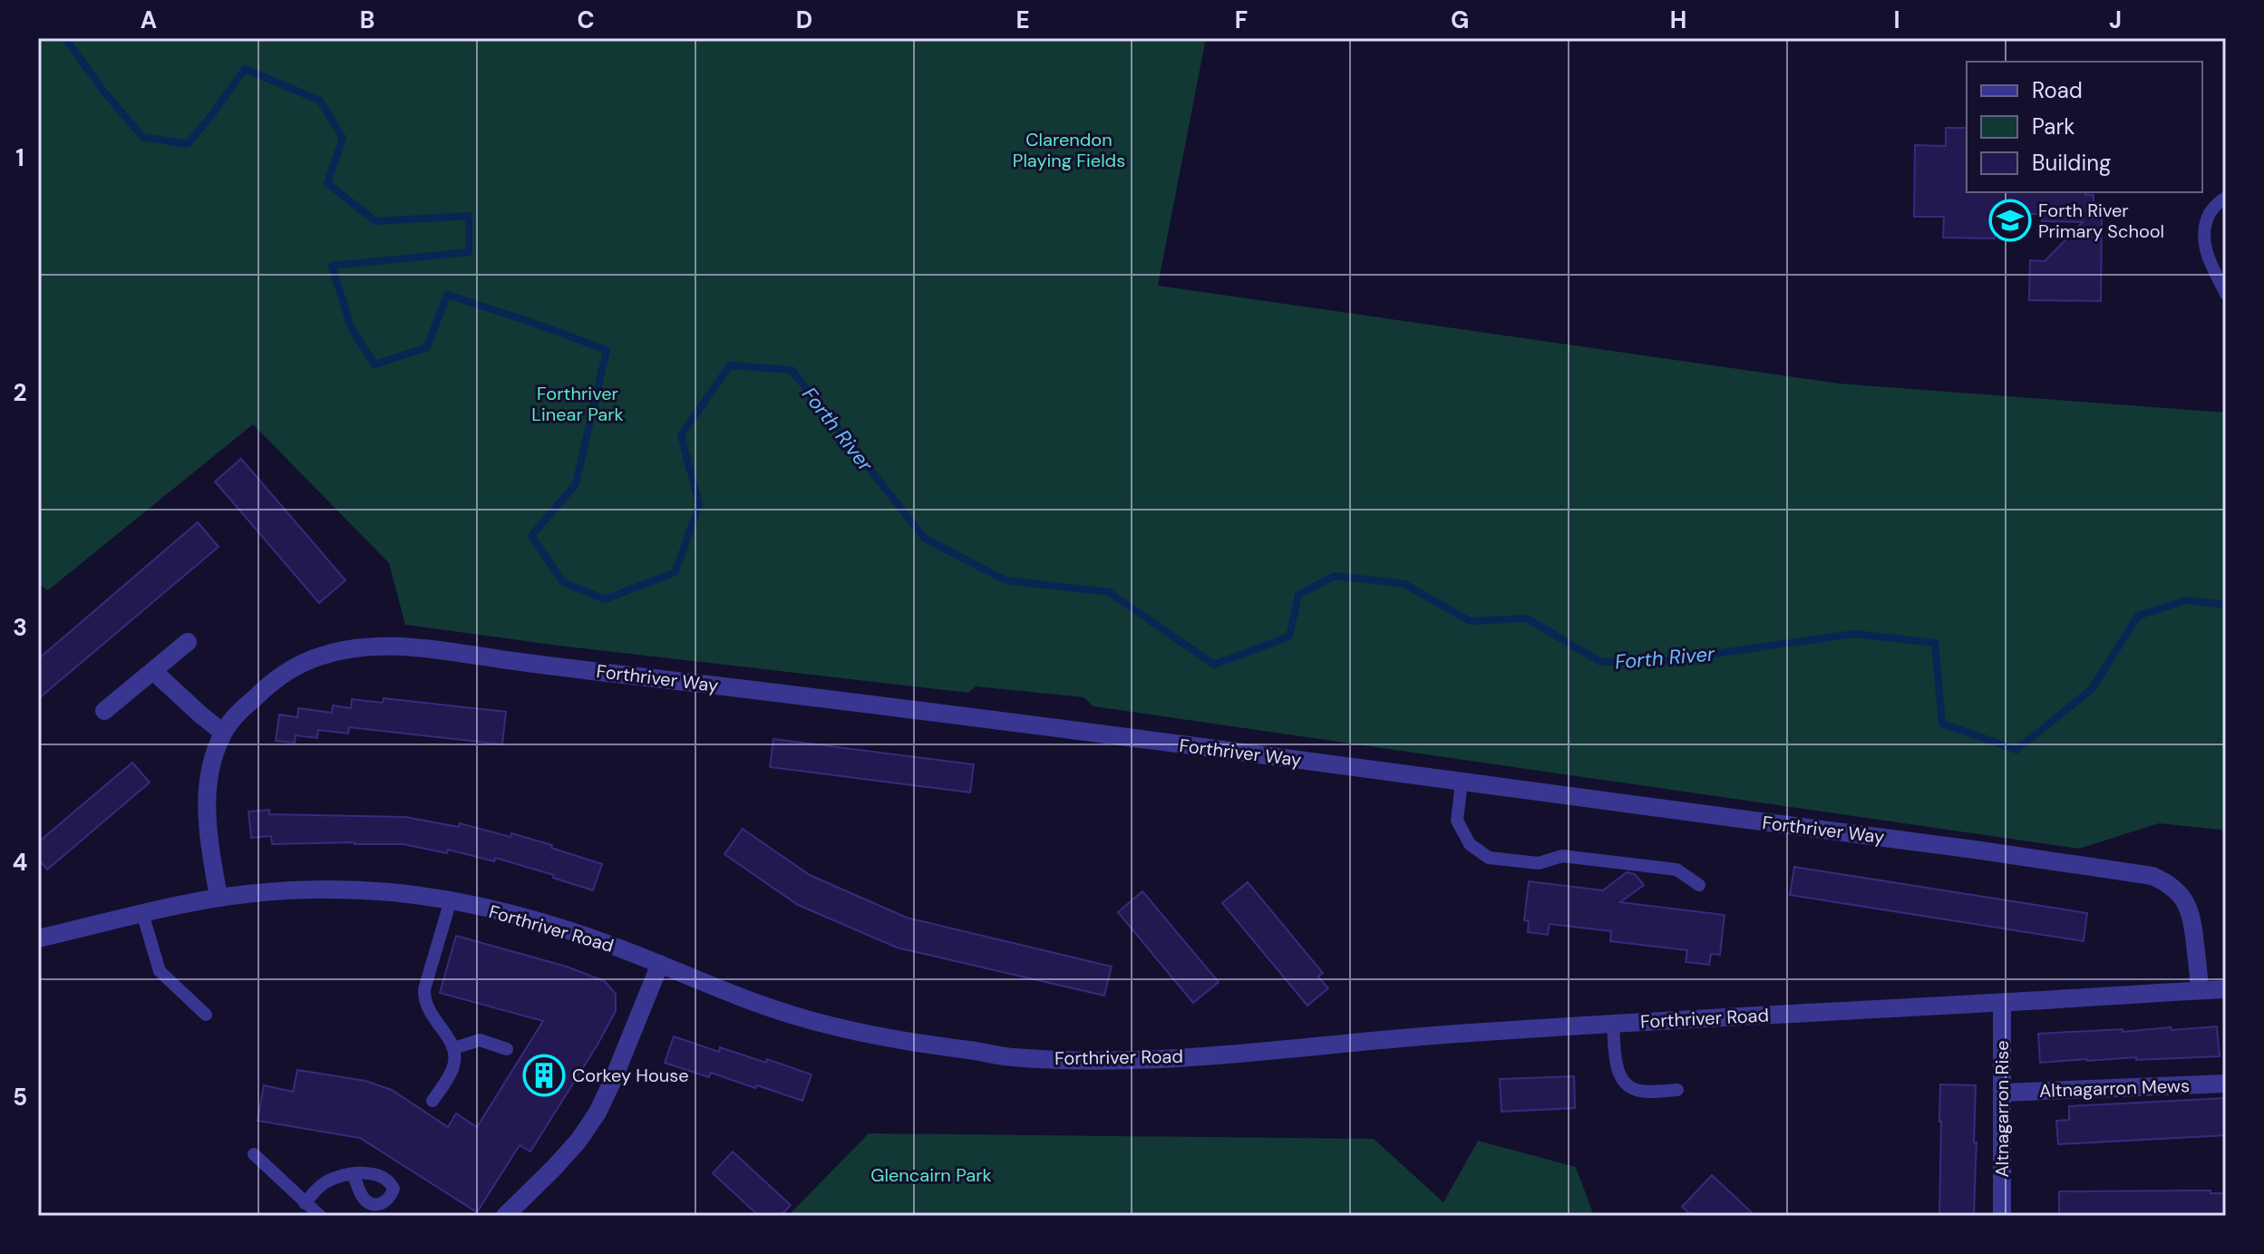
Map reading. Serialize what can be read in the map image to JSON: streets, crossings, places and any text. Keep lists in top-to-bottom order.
{
  "streets": {
    "street": [
      "Forthriver Way",
      "Forthriver Road",
      "Altnagarron Mews",
      "Altnagarron Rise"
    ]
  },
  "crossings": [
    ["Forthriver Way", "Forthriver Road"],
    ["Forthriver Road", "Altnagarron Rise"],
    ["Altnagarron Mews", "Altnagarron Rise"]
  ],
  "water": ["Forth River"],
  "parks": ["Clarendon Playing Fields", "Forthriver Linear Park", "Glencairn Park"],
  "places": {
    "school or university": ["Forth River Primary School"],
    "building": ["Corkey House"]
  },
  "legend": ["Road", "Park", "Building"],
  "grid": {
    "columns": [
      "A",
      "B",
      "C",
      "D",
      "E",
      "F",
      "G",
      "H",
      "I",
      "J"
    ],
    "rows": [
      "1",
      "2",
      "3",
      "4",
      "5"
    ]
  }
}
